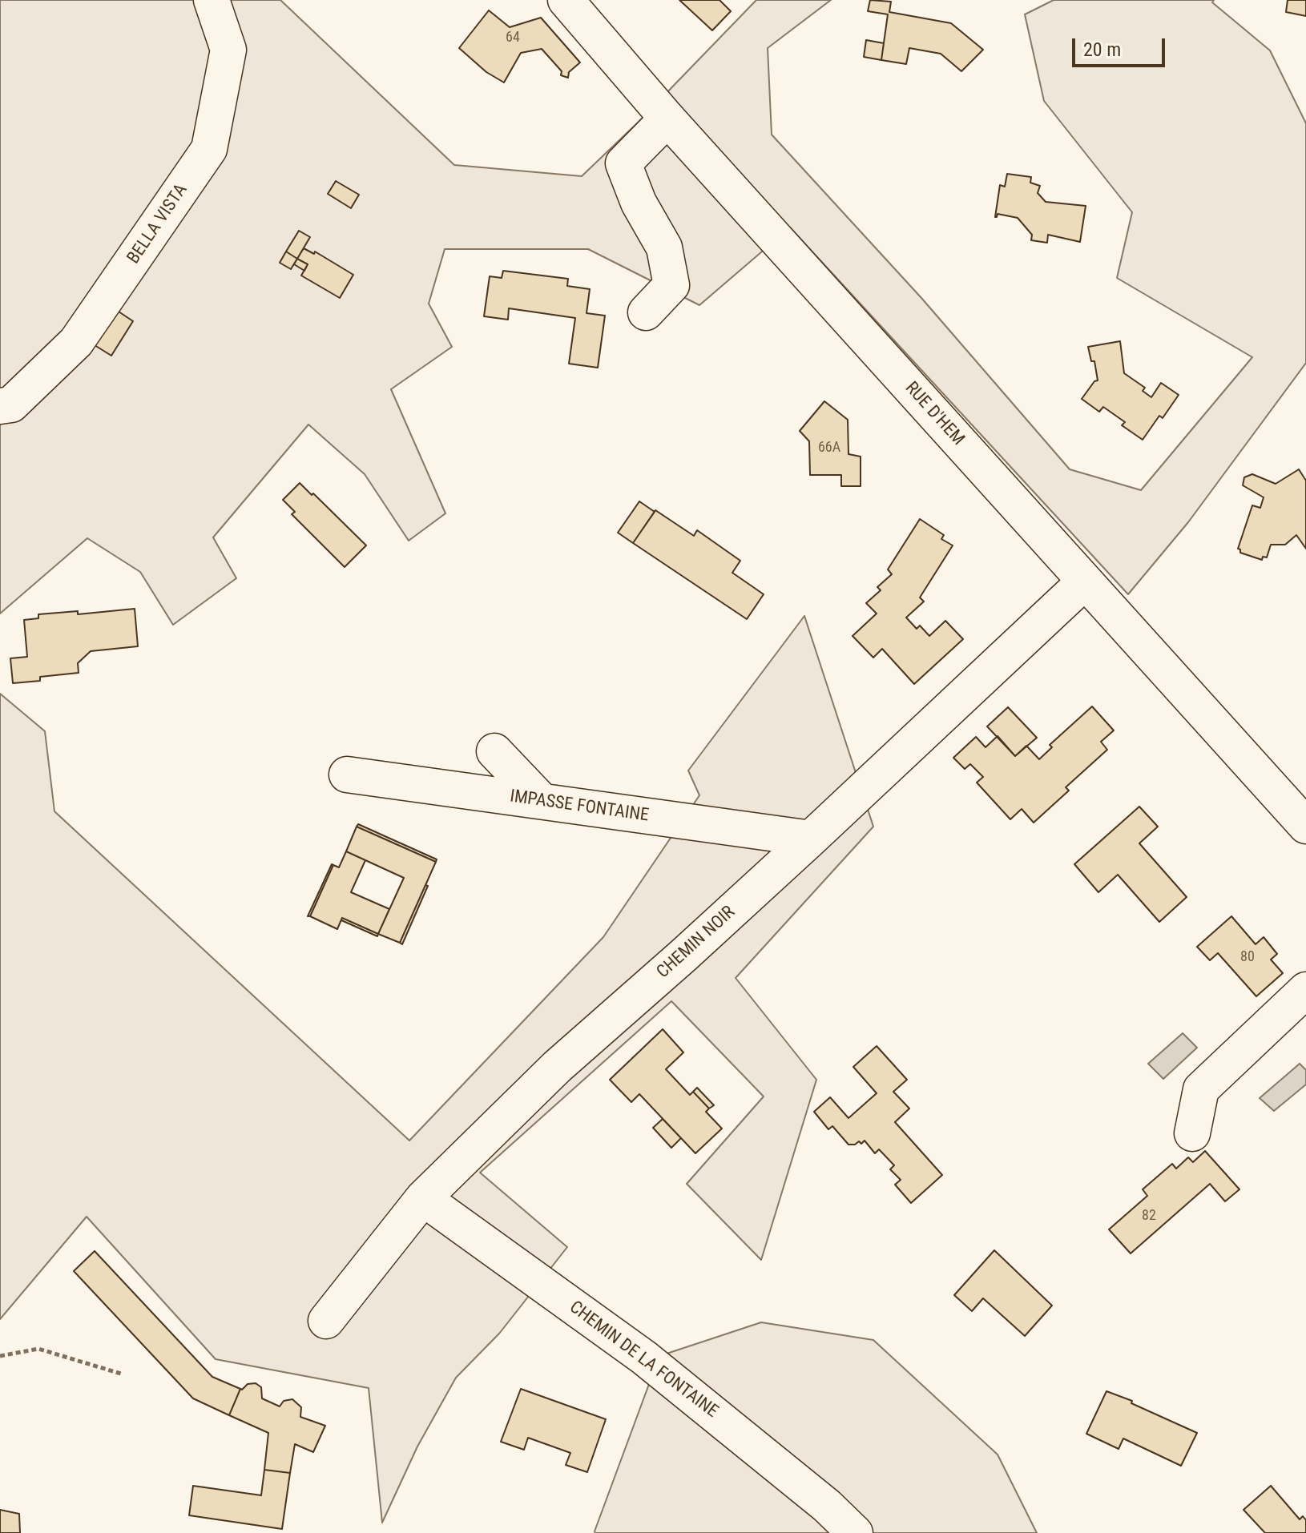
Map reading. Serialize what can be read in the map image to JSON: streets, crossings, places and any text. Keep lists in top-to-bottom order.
{
  "streets": {
    "street": [
      "BELLA VISTA",
      "RUE D'HEM",
      "IMPASSE FONTAINE",
      "CHEMIN NOIR",
      "CHEMIN DE LA FONTAINE"
    ]
  },
  "crossings": [
    ["RUE D'HEM", "CHEMIN NOIR"],
    ["IMPASSE FONTAINE", "CHEMIN NOIR"],
    ["CHEMIN NOIR", "CHEMIN DE LA FONTAINE"]
  ],
  "house_numbers": [
    "64",
    "66A",
    "80",
    "82"
  ],
  "scale_bar": "20 m"
}
